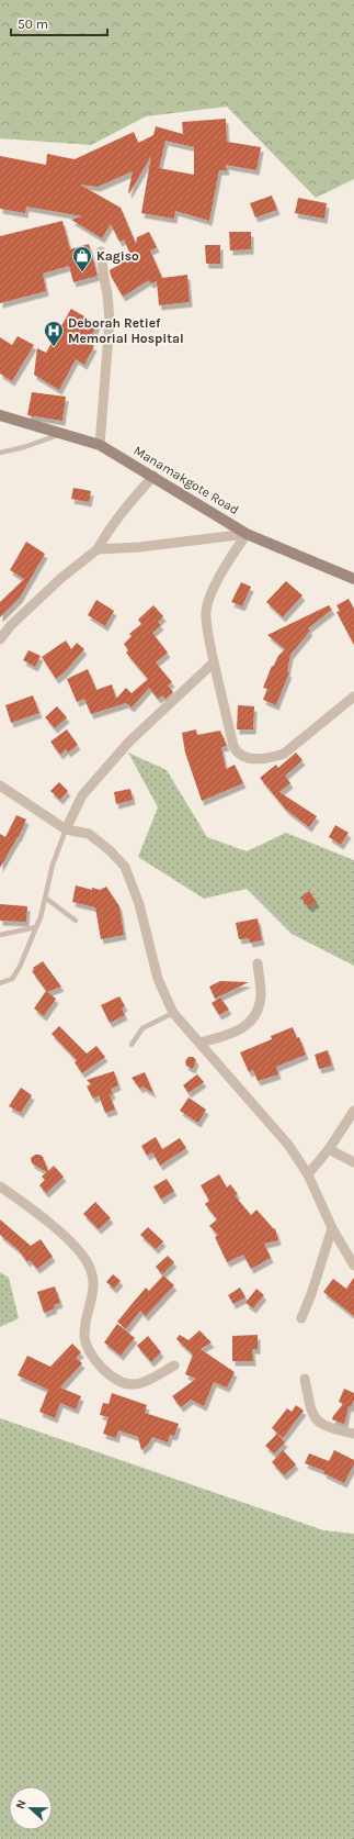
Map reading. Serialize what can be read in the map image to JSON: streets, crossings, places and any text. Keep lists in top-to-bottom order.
{
  "streets": {
    "street": ["Manamakgote Road"]
  },
  "places": {
    "shop": ["Kagiso"],
    "hospital": ["Deborah Retief Memorial Hospital"]
  },
  "scale_bar": "50 m",
  "north": "left"
}
